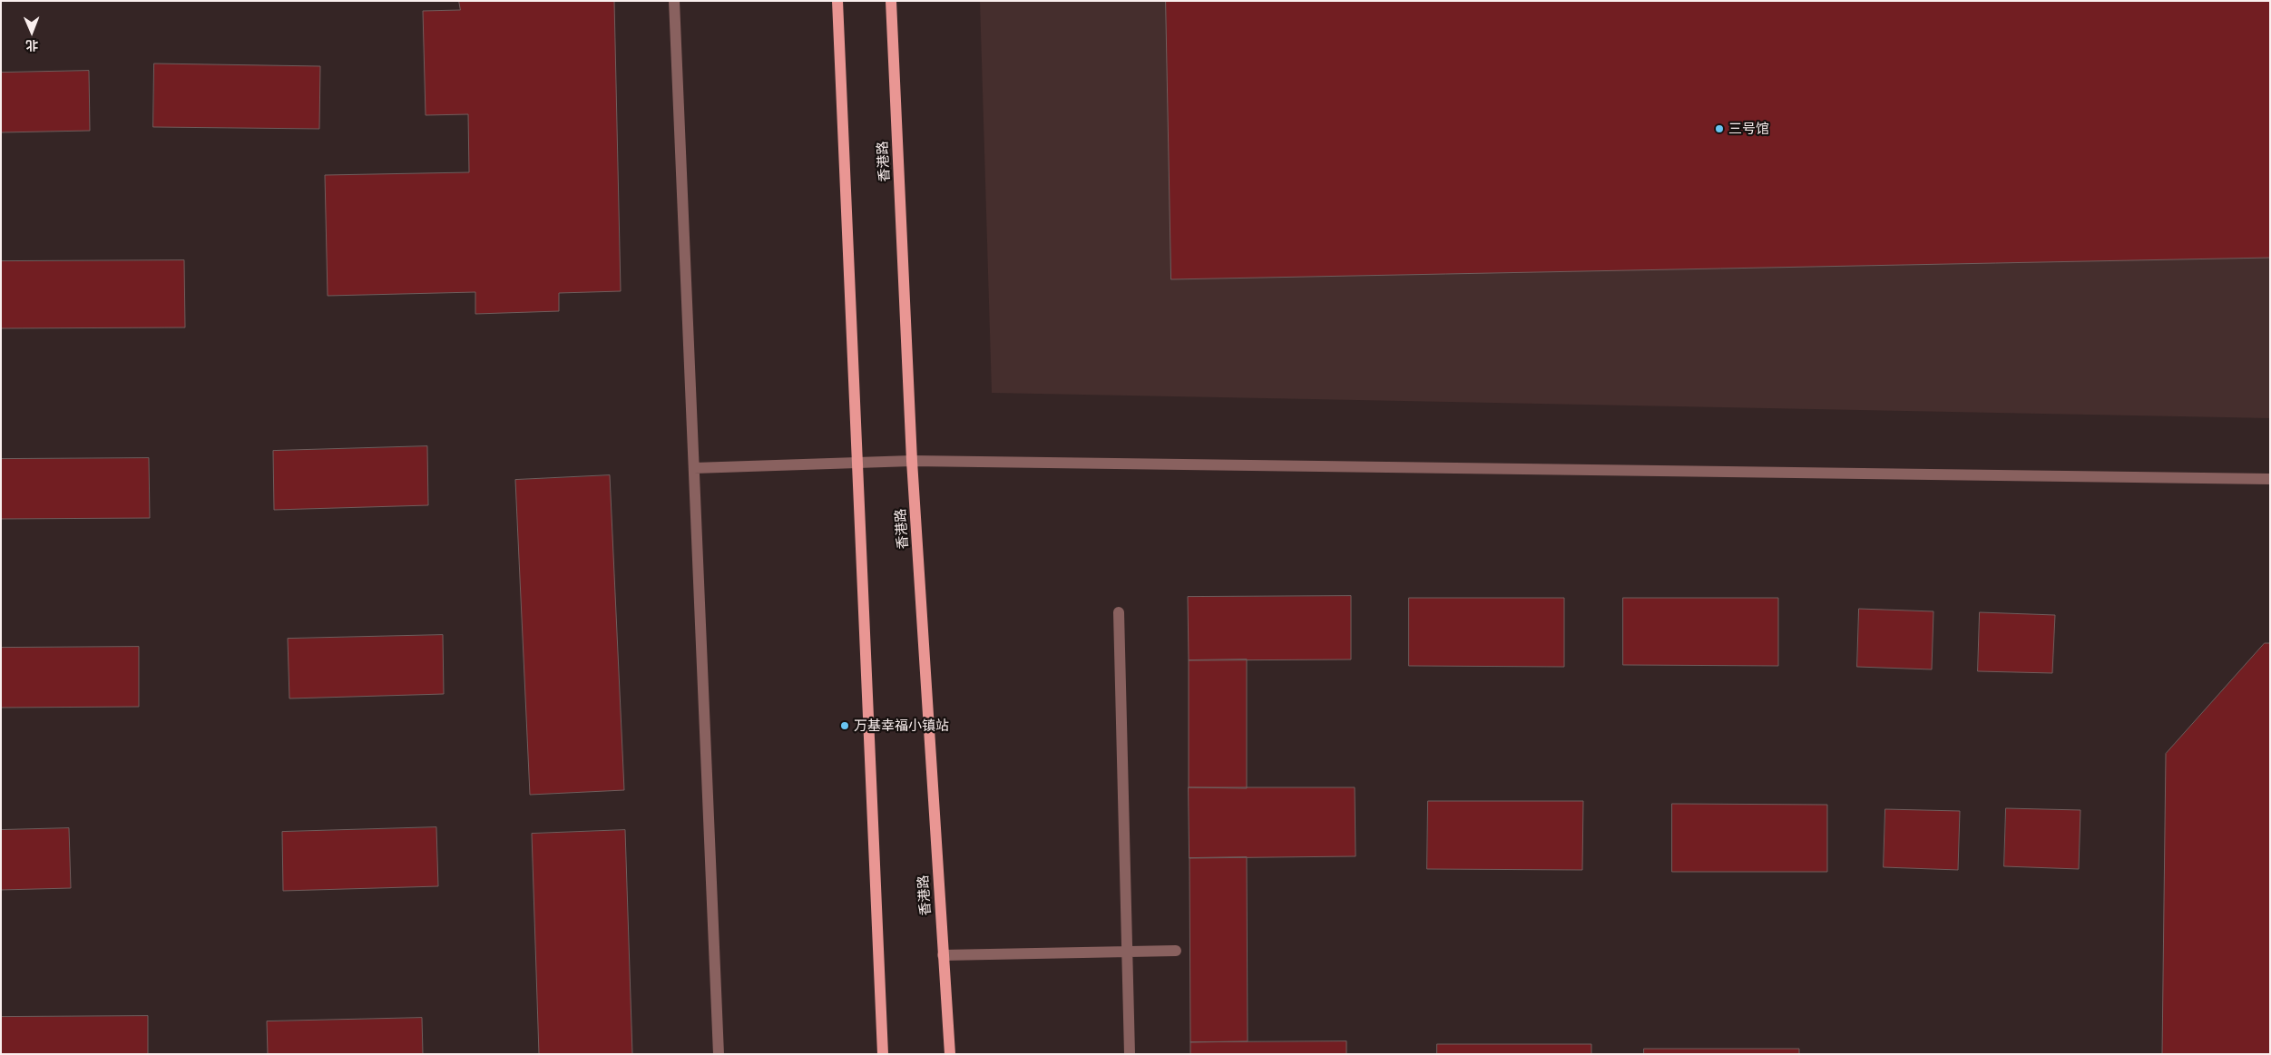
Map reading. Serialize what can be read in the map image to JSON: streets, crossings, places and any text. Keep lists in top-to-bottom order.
{
  "streets": {
    "main road": ["香港路"]
  },
  "places": ["三号馆", "万基幸福小镇站"],
  "north": "bottom"
}
